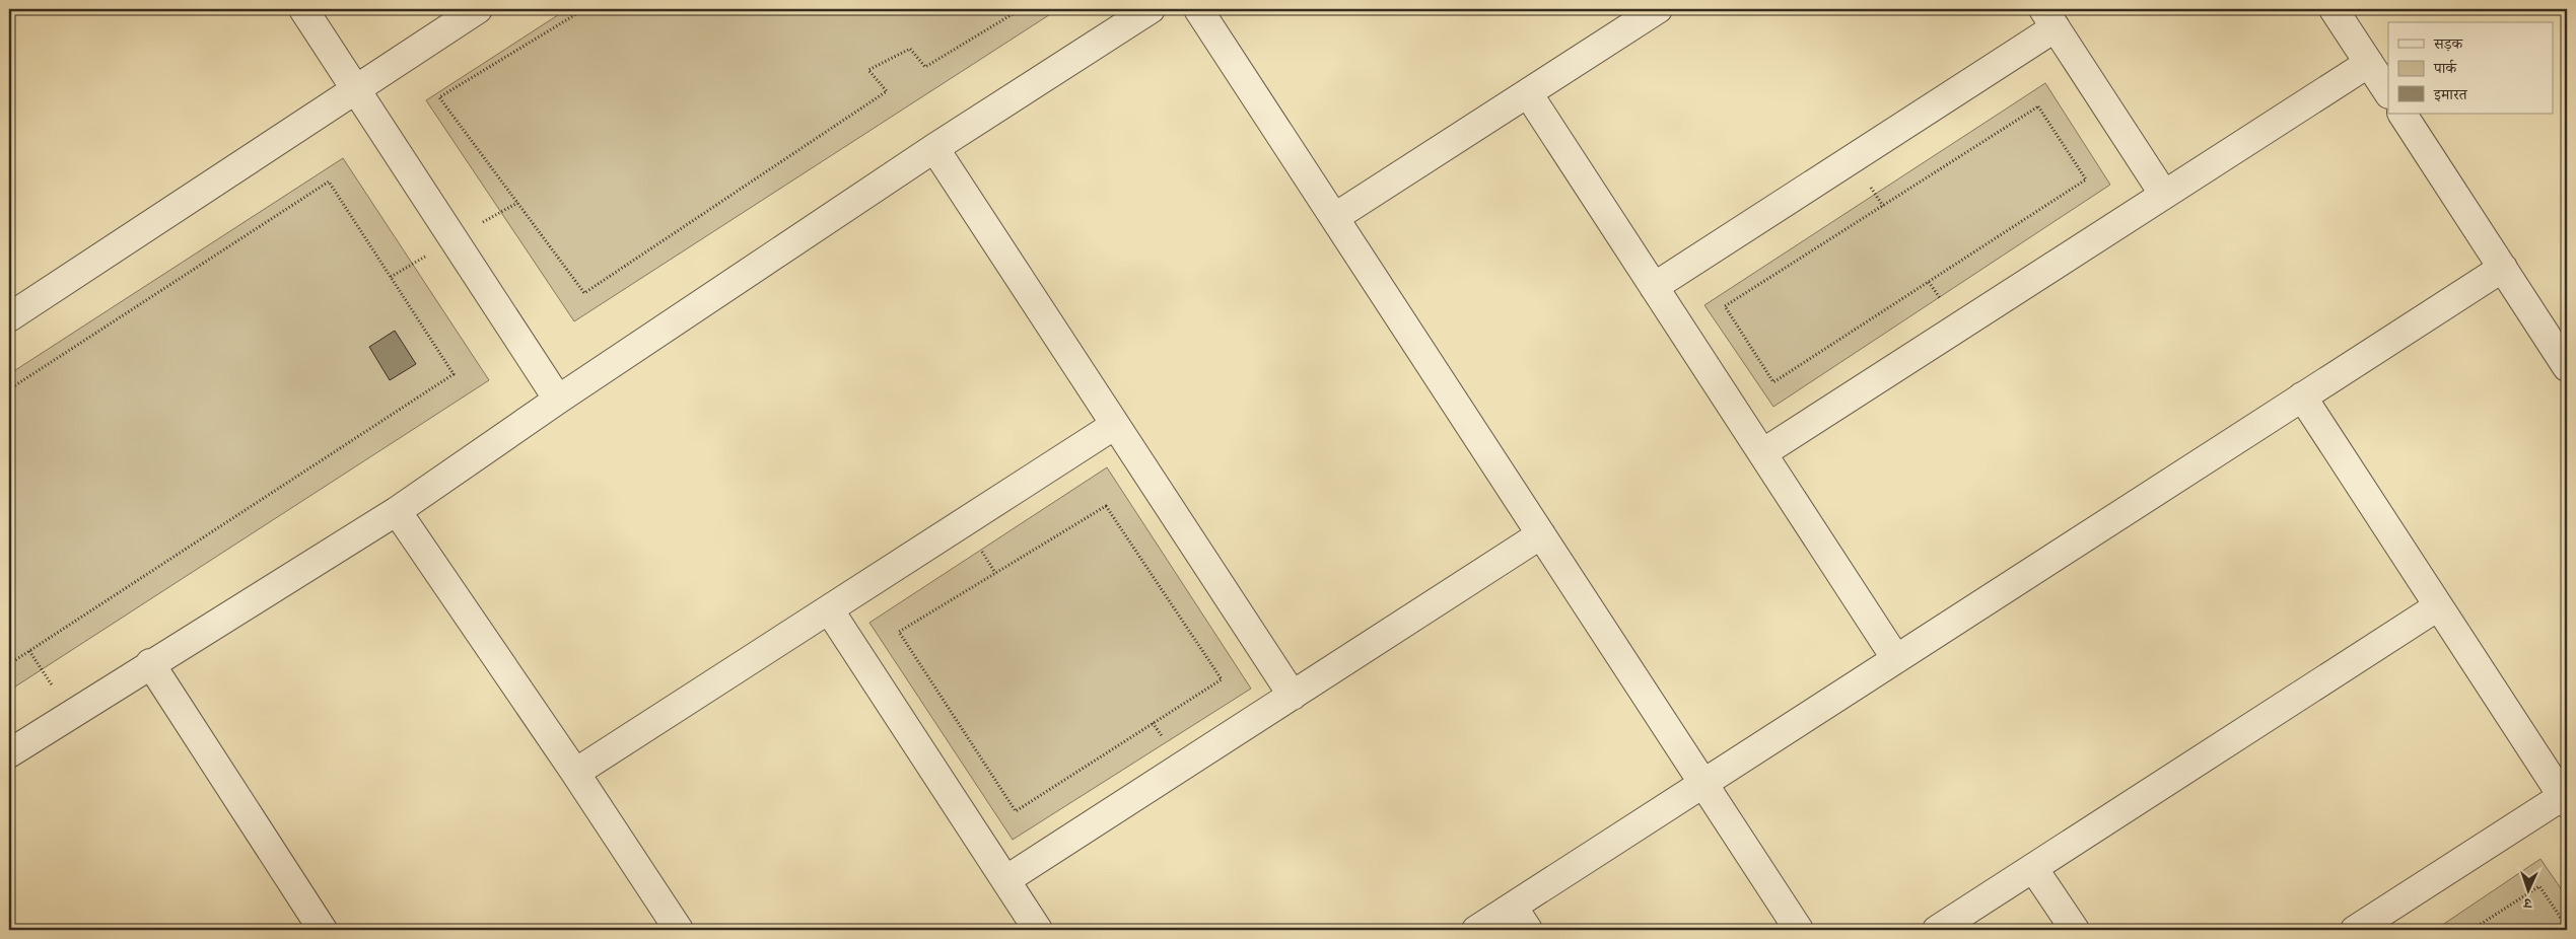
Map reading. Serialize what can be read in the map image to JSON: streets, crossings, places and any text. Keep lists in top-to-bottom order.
{
  "legend": ["सड़क", "पार्क", "इमारत"],
  "north": "bottom"
}
